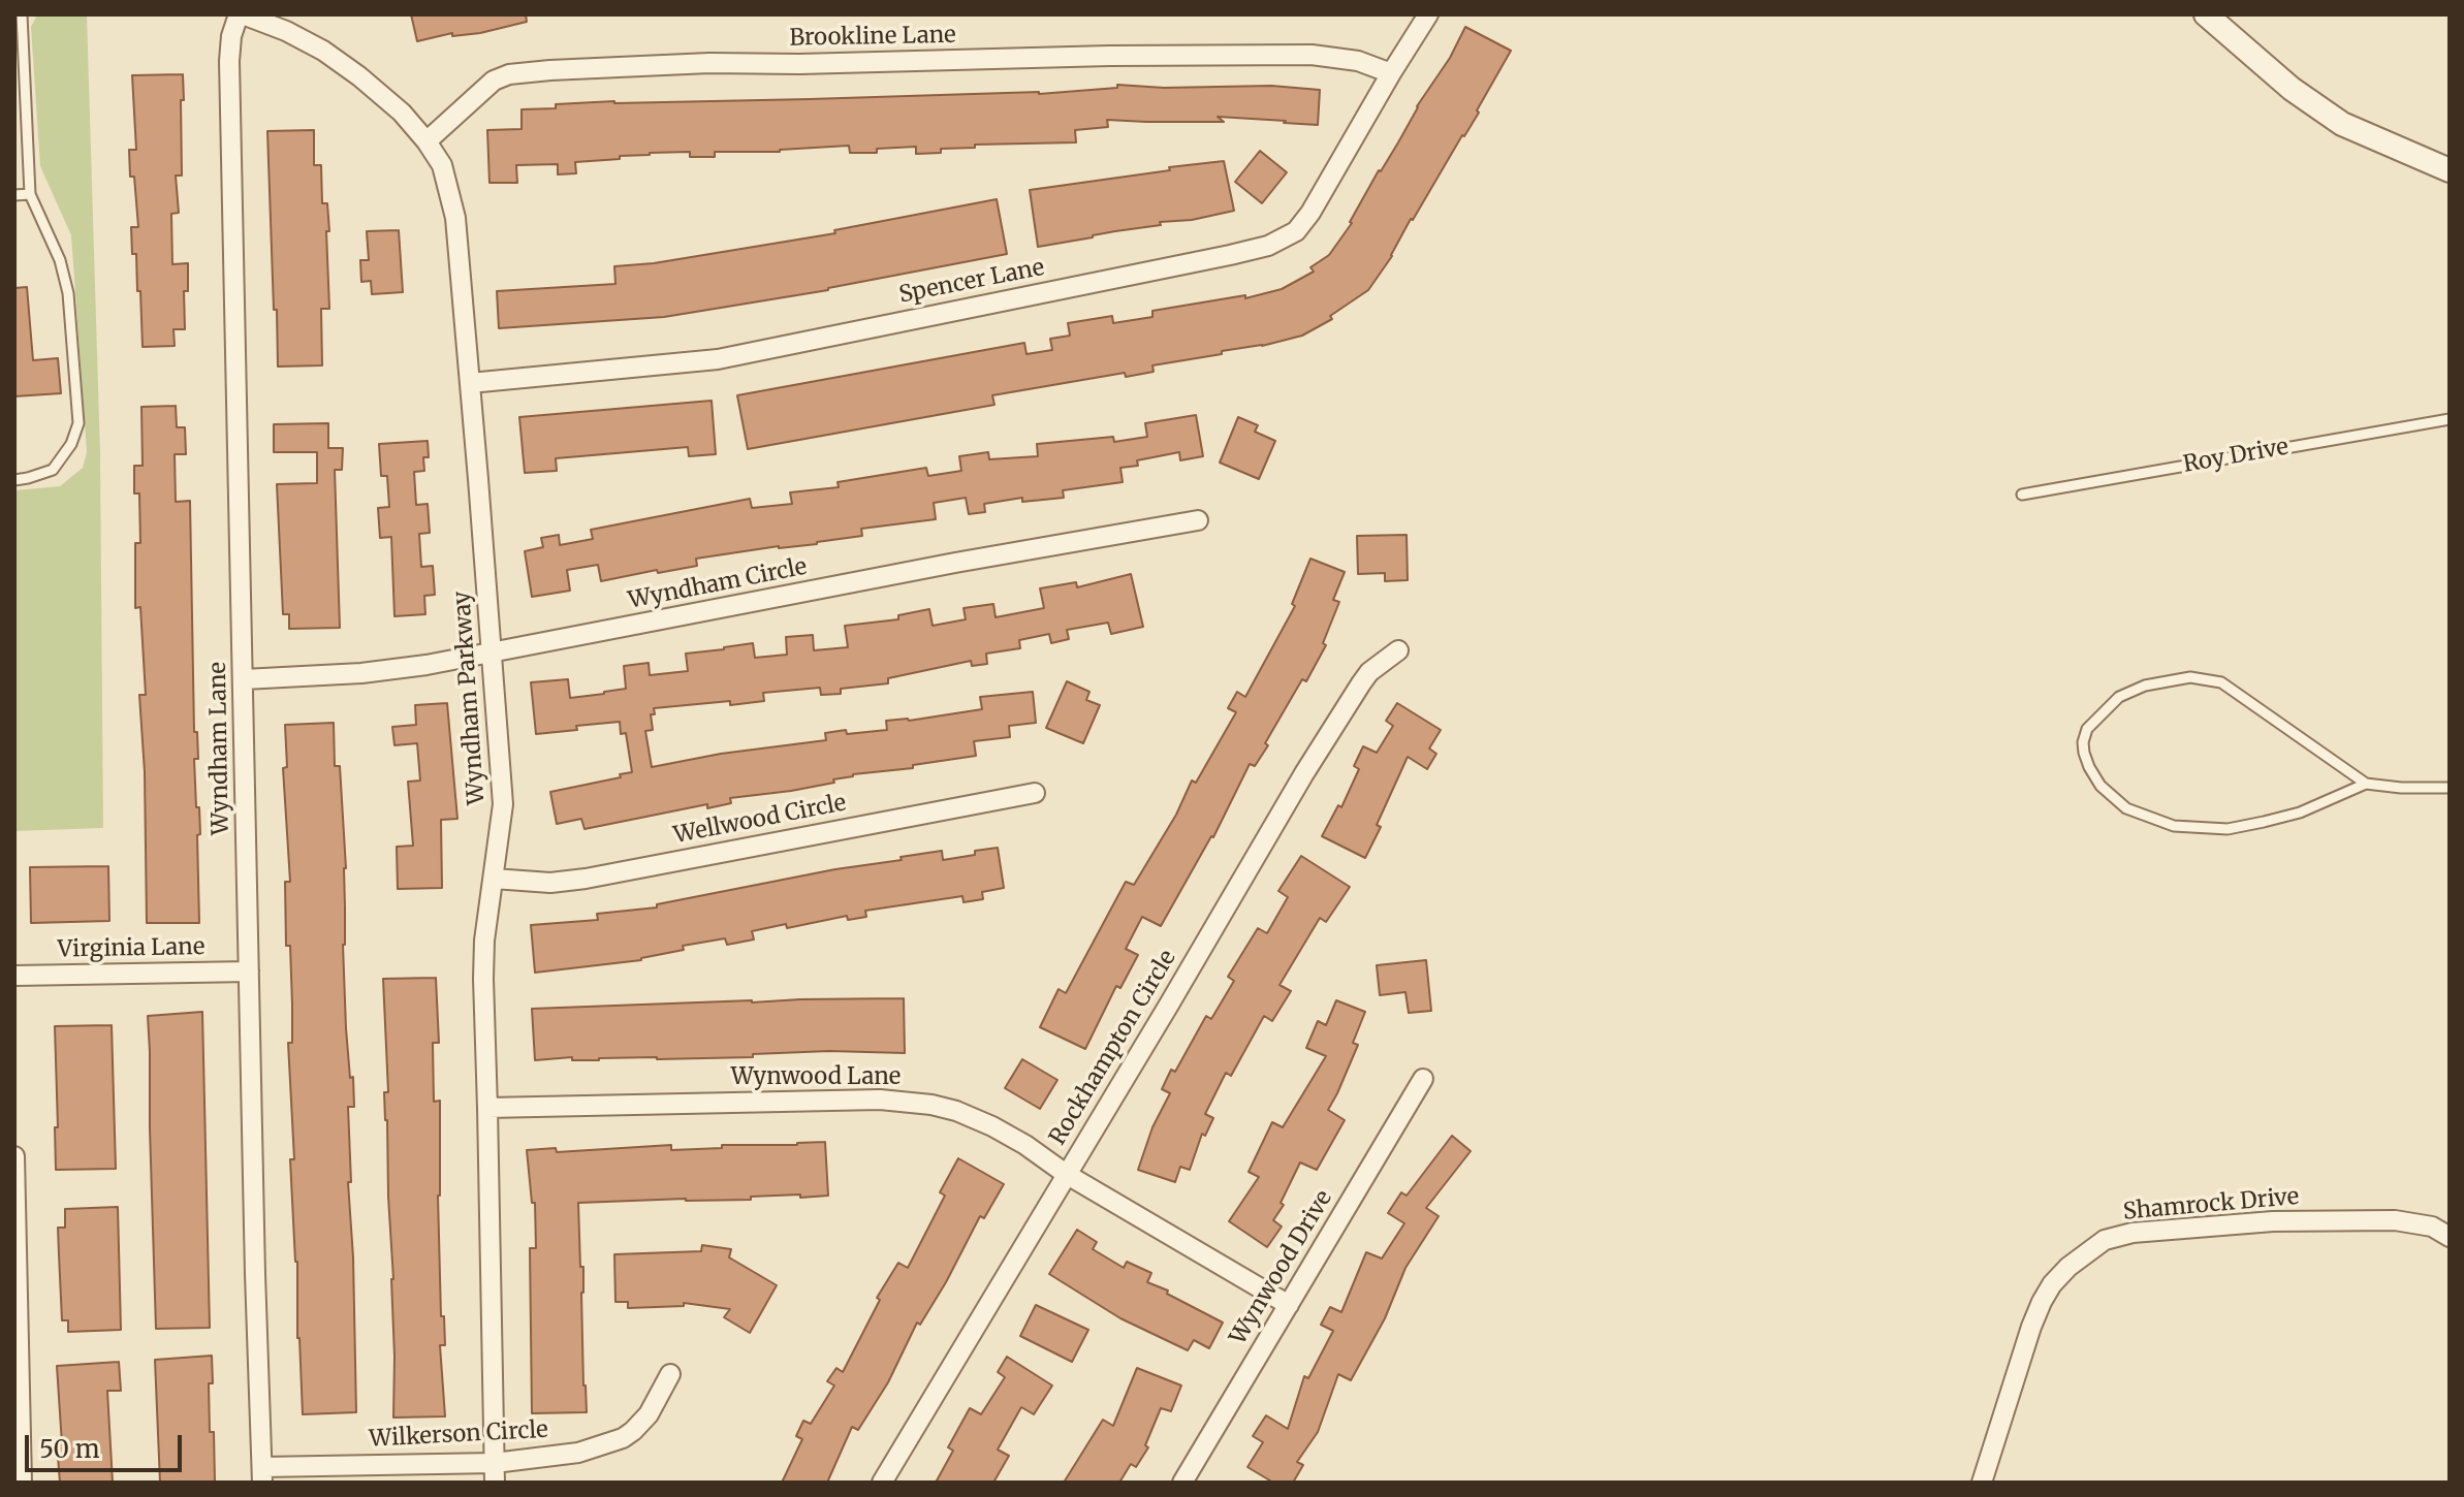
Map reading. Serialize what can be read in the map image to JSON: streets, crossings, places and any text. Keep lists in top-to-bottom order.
{
  "streets": {
    "street": [
      "Brookline Lane",
      "Spencer Lane",
      "Wyndham Circle",
      "Wyndham Parkway",
      "Wyndham Lane",
      "Wellwood Circle",
      "Virginia Lane",
      "Rockhampton Circle",
      "Wynwood Lane",
      "Shamrock Drive",
      "Wynwood Drive",
      "Wilkerson Circle"
    ],
    "lane": ["Roy Drive"]
  },
  "crossings": [
    ["Brookline Lane", "Spencer Lane"],
    ["Brookline Lane", "Wyndham Parkway"],
    ["Spencer Lane", "Wyndham Parkway"],
    ["Wyndham Circle", "Wyndham Parkway"],
    ["Wyndham Circle", "Wyndham Lane"],
    ["Wyndham Parkway", "Wyndham Lane"],
    ["Wyndham Parkway", "Wellwood Circle"],
    ["Wyndham Parkway", "Wynwood Lane"],
    ["Wyndham Parkway", "Wilkerson Circle"],
    ["Wyndham Lane", "Virginia Lane"],
    ["Wyndham Lane", "Wilkerson Circle"],
    ["Rockhampton Circle", "Wynwood Lane"],
    ["Wynwood Lane", "Wynwood Drive"]
  ],
  "scale_bar": "50 m"
}
